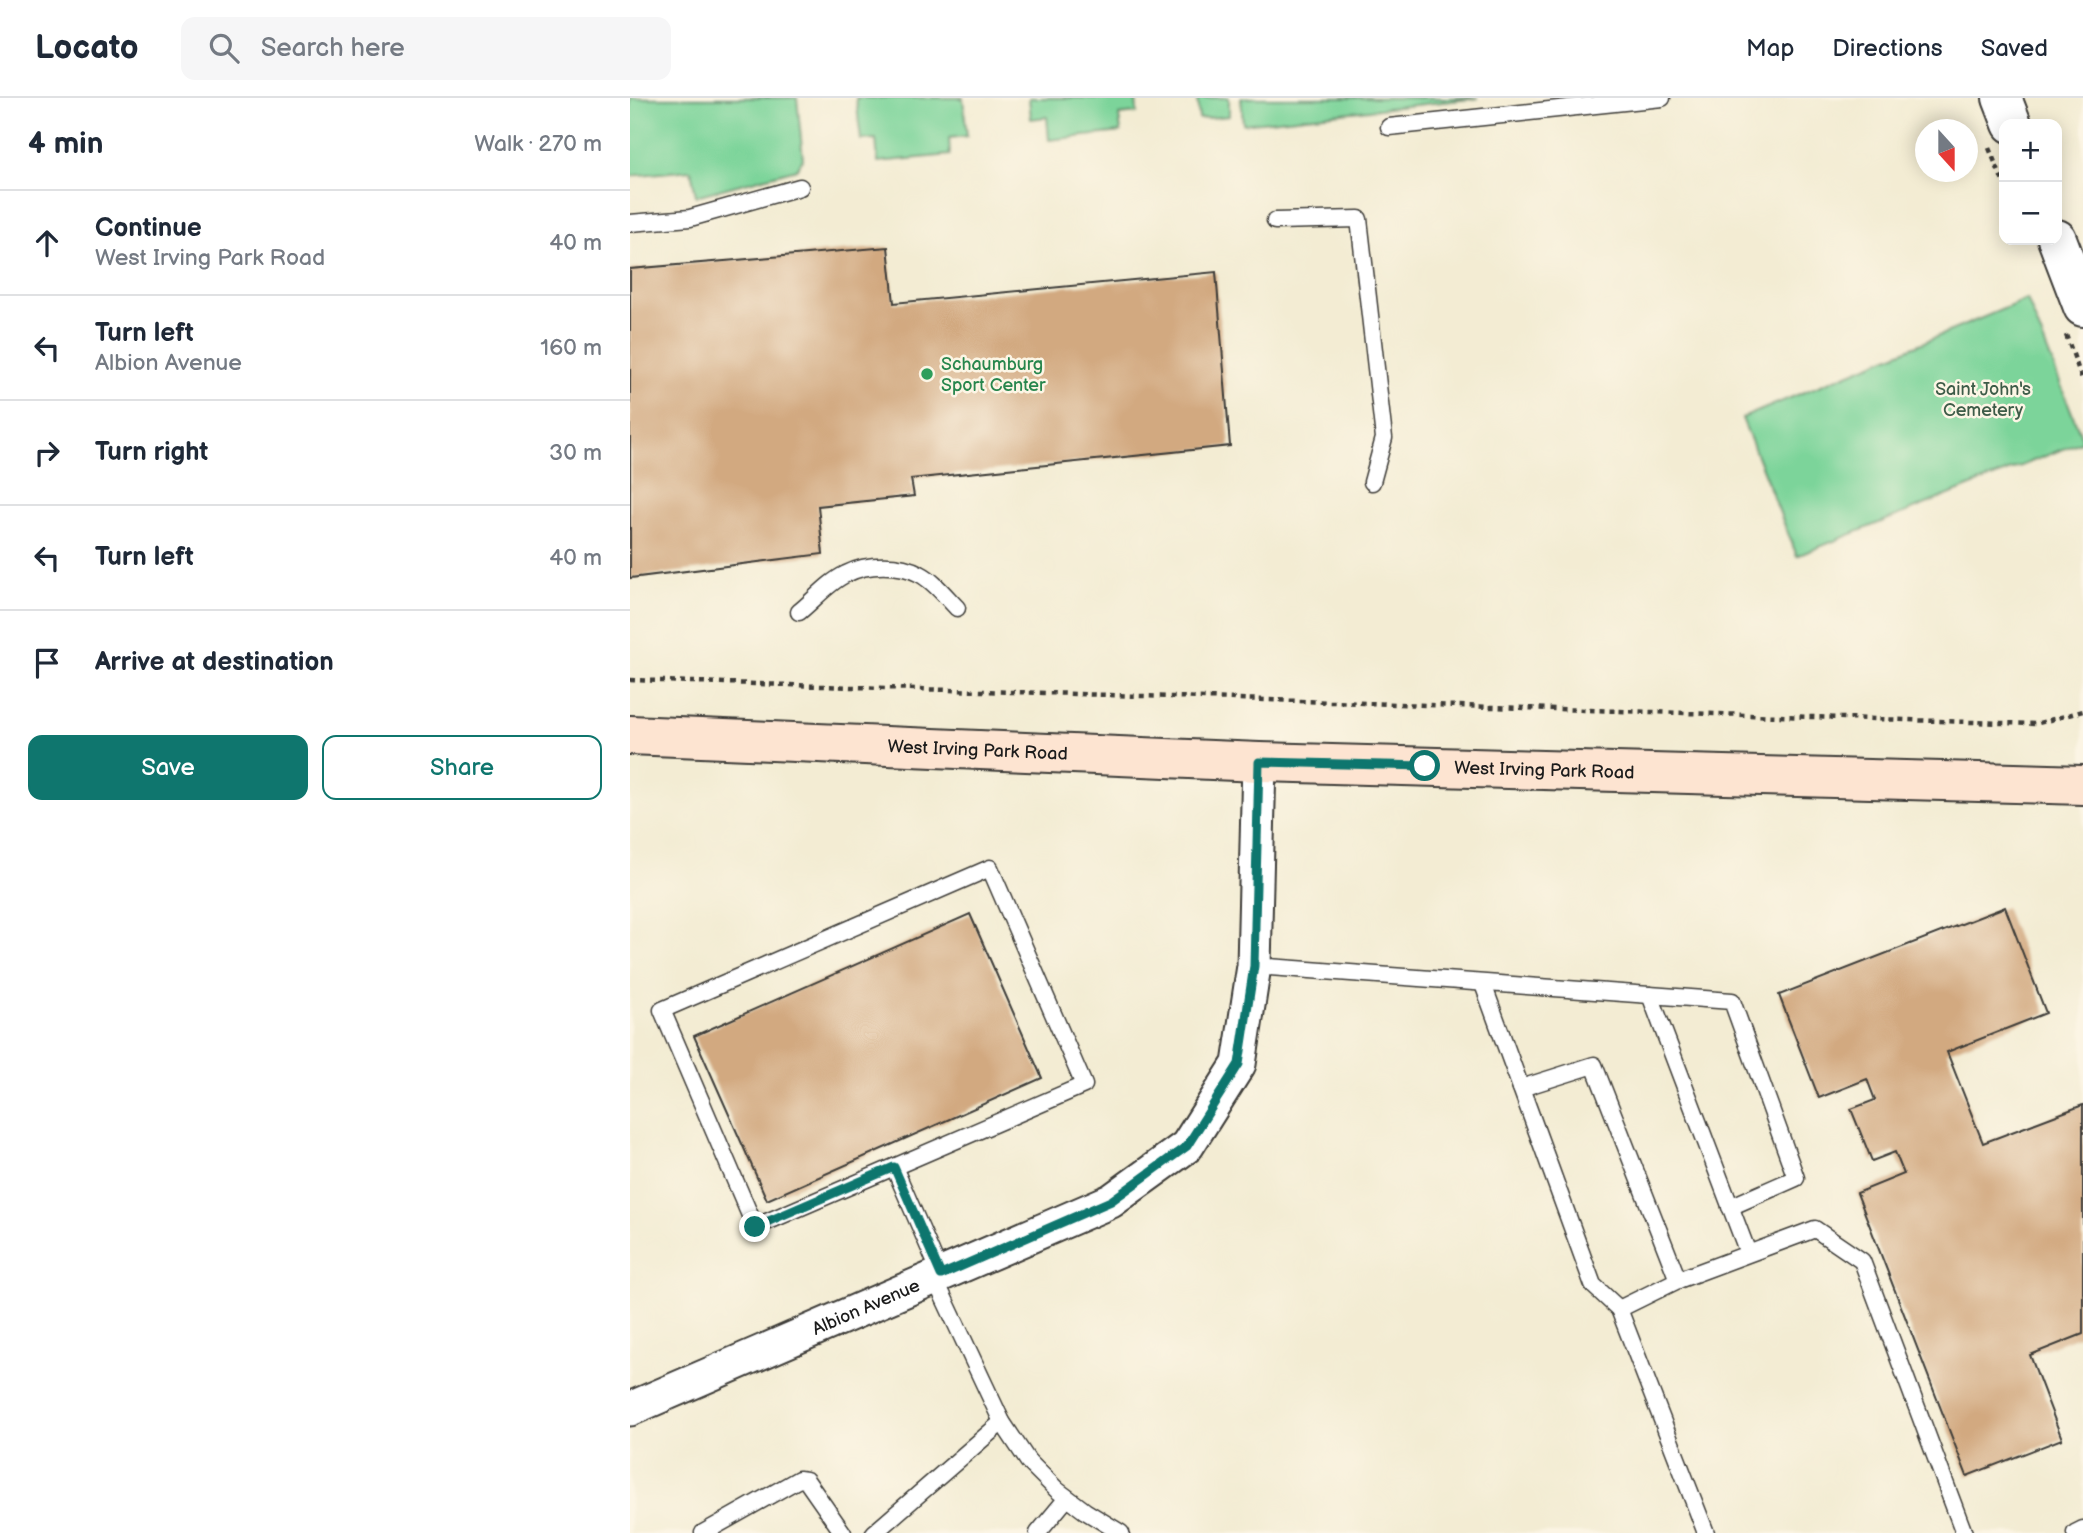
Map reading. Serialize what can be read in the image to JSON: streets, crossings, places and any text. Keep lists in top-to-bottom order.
{
  "streets": {
    "main road": ["West Irving Park Road"],
    "street": ["Albion Avenue"]
  },
  "crossings": [
    ["West Irving Park Road", "Albion Avenue"]
  ],
  "parks": ["Saint John's Cemetery"],
  "places": ["Schaumburg Sport Center"],
  "north": "bottom",
  "page": {
    "header": "Locato",
    "search": "Search here",
    "nav": ["Map", "Directions", "Saved"],
    "heading": ["4 min", "Walk · 270 m"],
    "map_buttons": ["+", "−"],
    "list": [
      ["Continue", "West Irving Park Road", "40 m"],
      ["Turn left", "Albion Avenue", "160 m"],
      ["Turn right", "30 m"],
      ["Turn left", "40 m"],
      "Arrive at destination"
    ],
    "buttons": ["Save", "Share"]
  }
}
